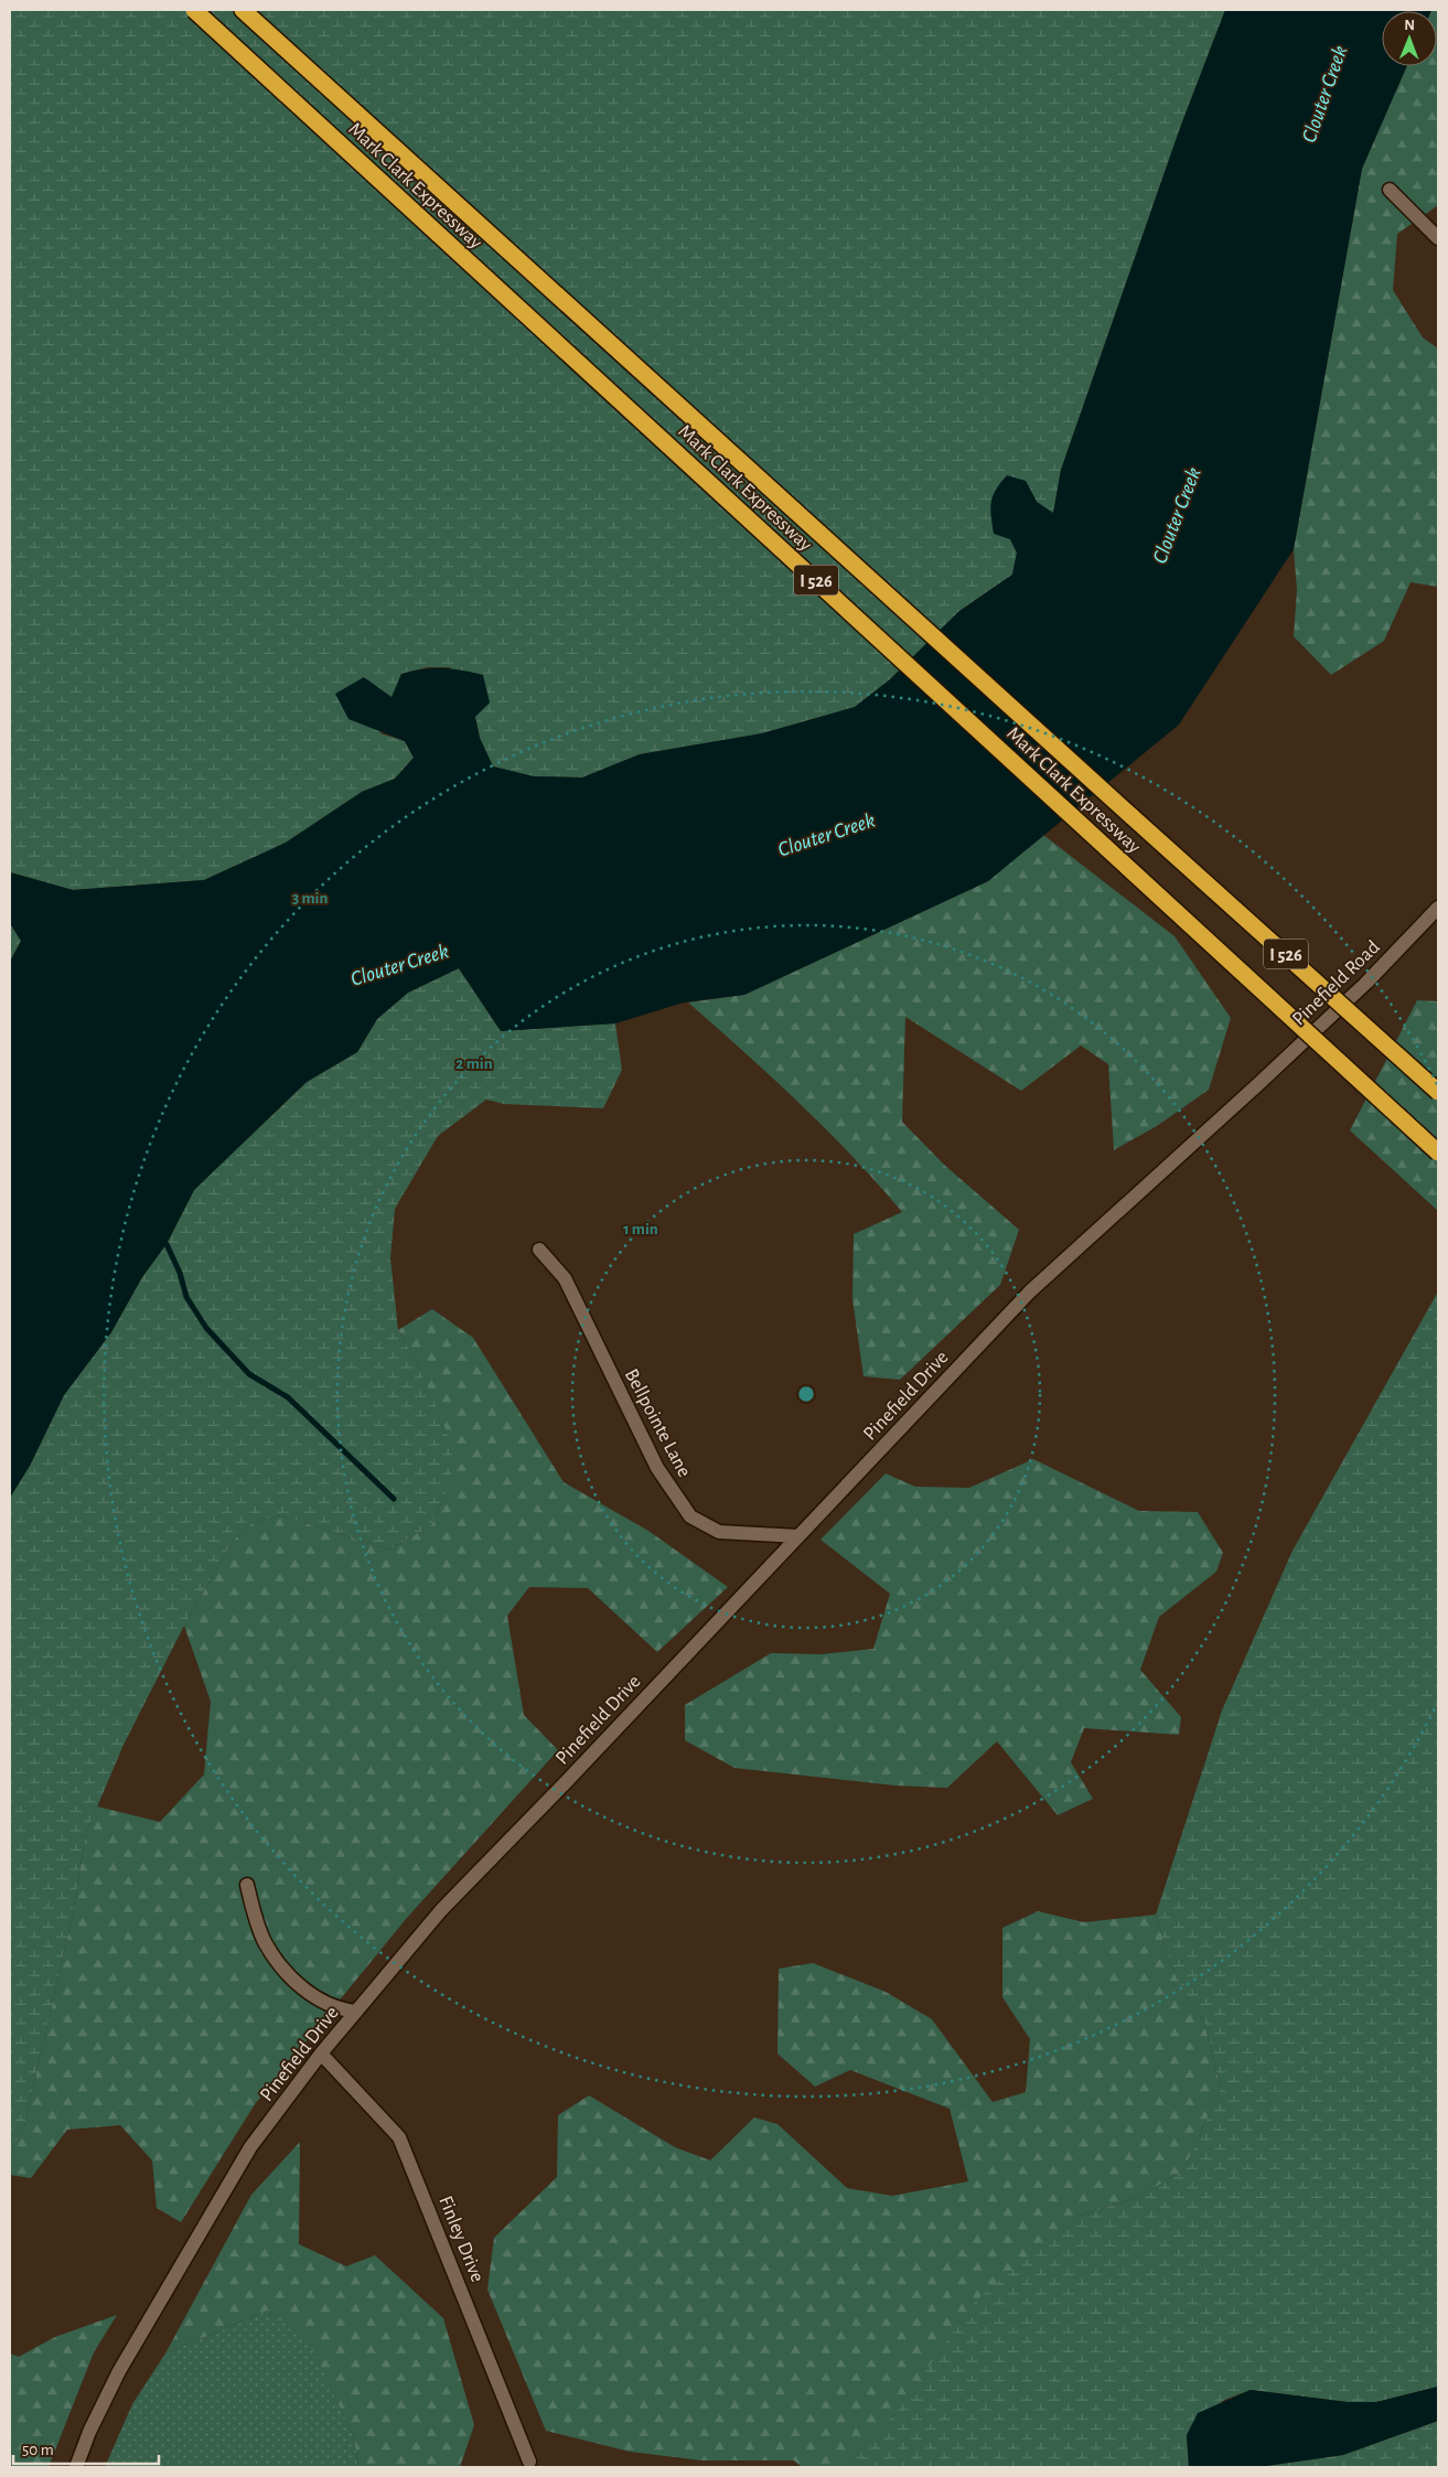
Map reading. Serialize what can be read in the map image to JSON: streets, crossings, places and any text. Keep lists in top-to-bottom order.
{
  "streets": {
    "highway": ["Mark Clark Expressway", "I 526"],
    "street": [
      "Pinefield Road",
      "Pinefield Drive",
      "Bellpointe Lane",
      "Finley Drive"
    ]
  },
  "crossings": [
    ["Pinefield Road", "Pinefield Drive"],
    ["Pinefield Drive", "Bellpointe Lane"],
    ["Pinefield Drive", "Finley Drive"]
  ],
  "water": ["Clouter Creek"],
  "scale_bar": "50 m",
  "north": "top",
  "rings": ["3 min", "2 min", "1 min"]
}
